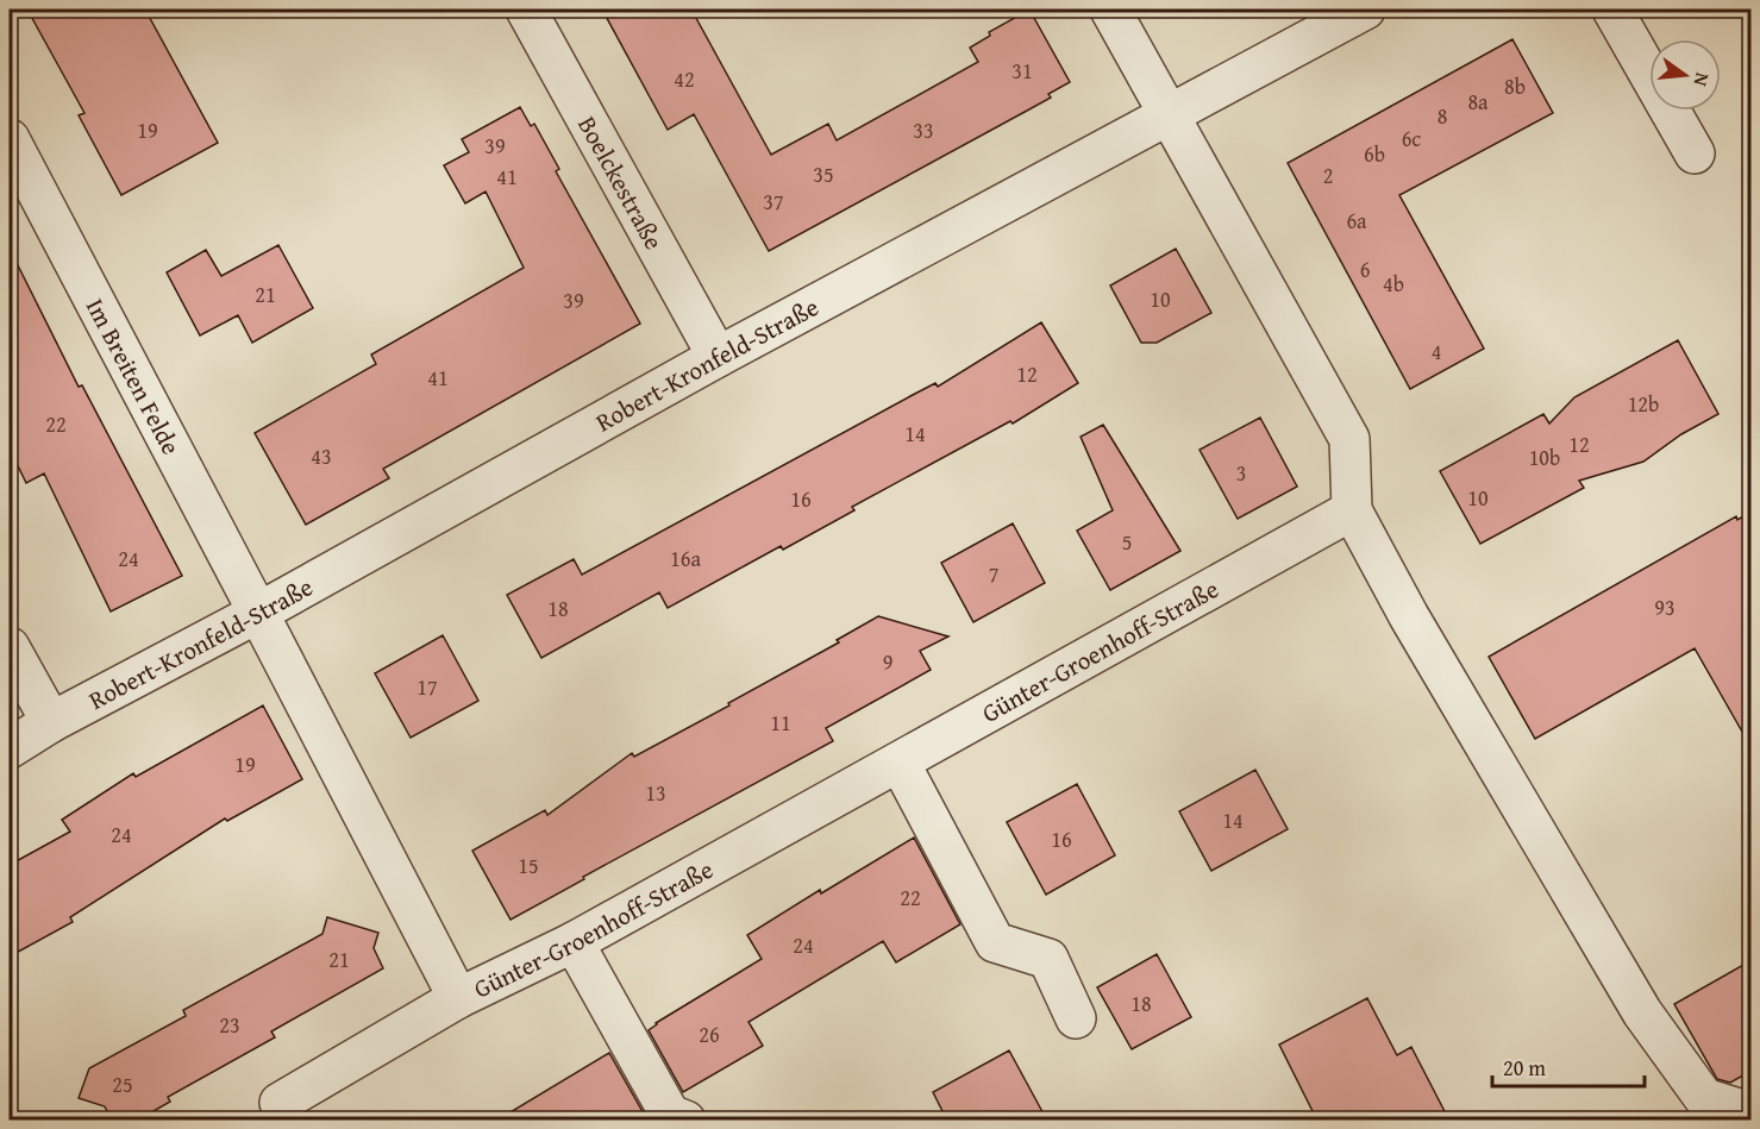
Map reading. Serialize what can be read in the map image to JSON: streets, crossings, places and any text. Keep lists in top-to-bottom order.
{
  "streets": {
    "street": [
      "Boelckestraße",
      "Robert-Kronfeld-Straße",
      "Im Breiten Felde",
      "Günter-Groenhoff-Straße"
    ]
  },
  "crossings": [
    ["Boelckestraße", "Robert-Kronfeld-Straße"],
    ["Robert-Kronfeld-Straße", "Im Breiten Felde"],
    ["Robert-Kronfeld-Straße", "Günter-Groenhoff-Straße"],
    ["Im Breiten Felde", "Günter-Groenhoff-Straße"]
  ],
  "house_numbers": [
    "31",
    "42",
    "8b",
    "8a",
    "8",
    "19",
    "33",
    "6c",
    "39",
    "6b",
    "35",
    "2",
    "41",
    "37",
    "6a",
    "6",
    "4b",
    "21",
    "10",
    "39",
    "4",
    "12",
    "41",
    "12b",
    "22",
    "14",
    "12",
    "43",
    "10b",
    "3",
    "10",
    "16",
    "5",
    "24",
    "16a",
    "7",
    "93",
    "18",
    "9",
    "17",
    "11",
    "19",
    "13",
    "14",
    "24",
    "16",
    "15",
    "22",
    "24",
    "21",
    "18",
    "23",
    "26",
    "25"
  ],
  "scale_bar": "20 m",
  "north": "right"
}
